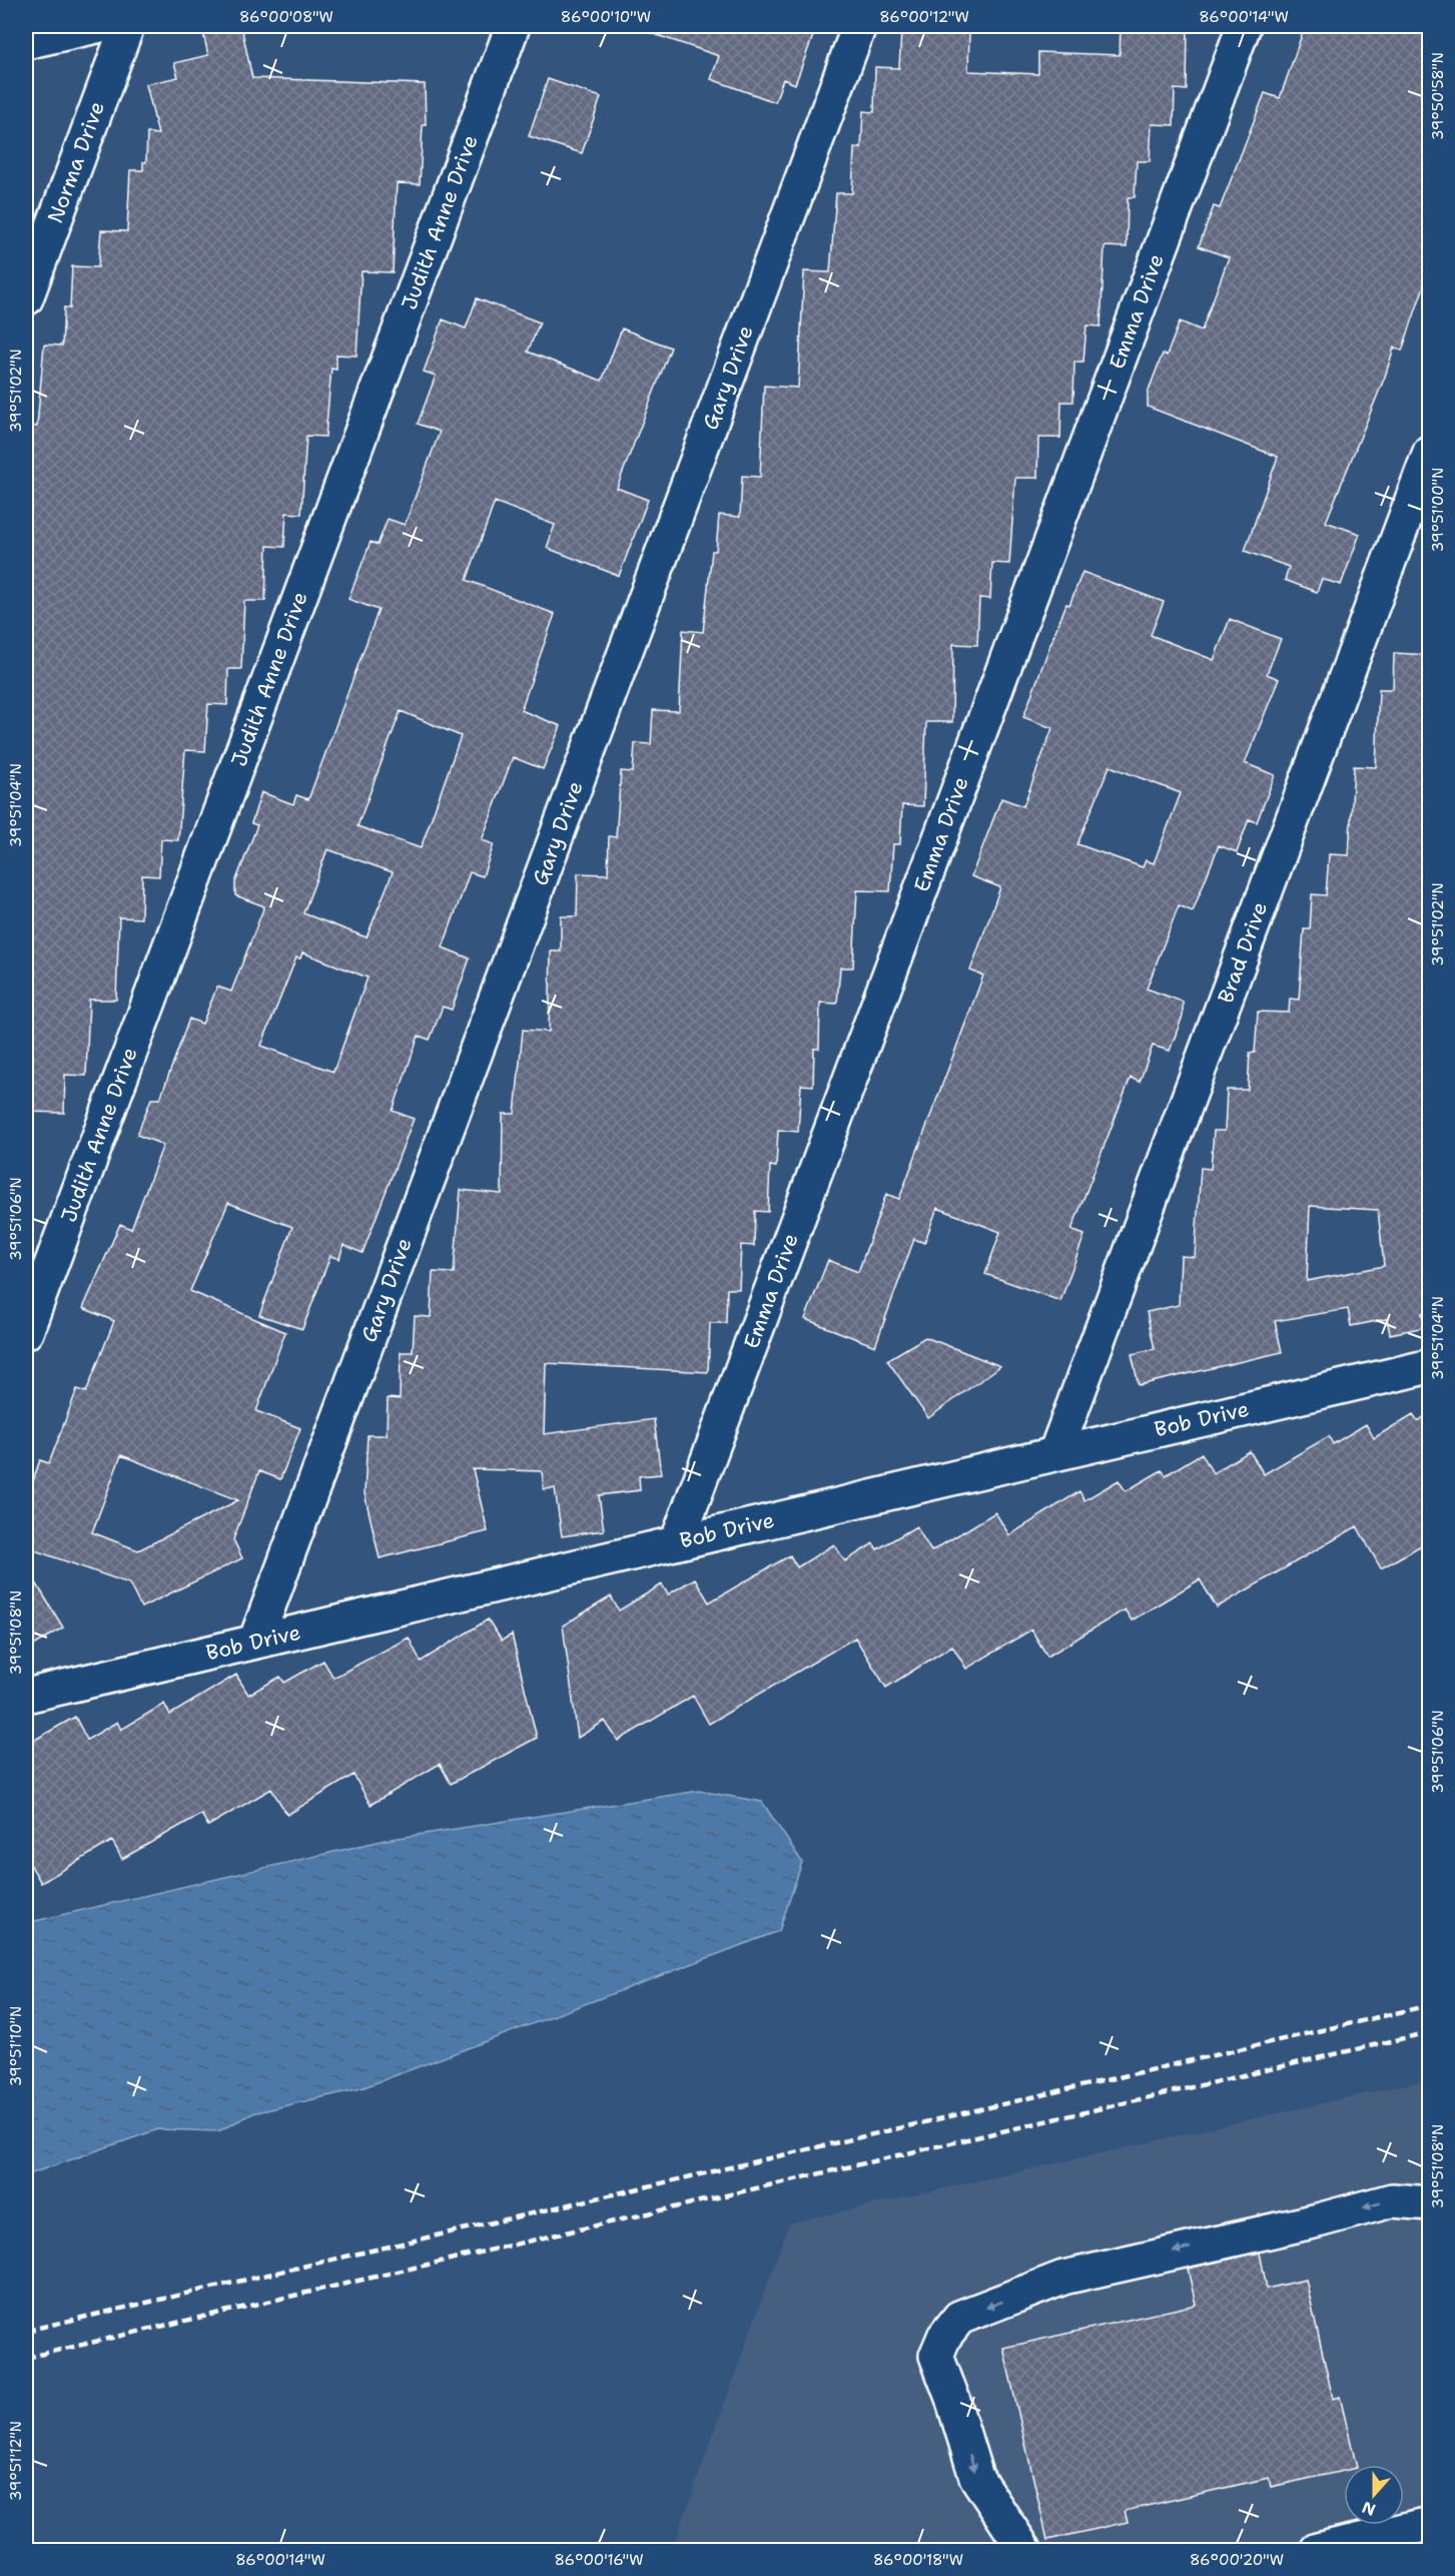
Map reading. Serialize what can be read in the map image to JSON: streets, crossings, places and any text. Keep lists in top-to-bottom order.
{
  "streets": {
    "street": [
      "Norma Drive",
      "Judith Anne Drive",
      "Emma Drive",
      "Gary Drive",
      "Brad Drive",
      "Bob Drive"
    ]
  },
  "crossings": [
    ["Emma Drive", "Bob Drive"],
    ["Gary Drive", "Bob Drive"],
    ["Brad Drive", "Bob Drive"]
  ],
  "north": "bottom",
  "coordinates": [
    "86°00'08\"W",
    "86°00'10\"W",
    "86°00'12\"W",
    "86°00'14\"W",
    "39°50'58\"N",
    "39°51'02\"N",
    "39°51'00\"N",
    "39°51'04\"N",
    "39°51'06\"N",
    "39°51'08\"N",
    "39°51'10\"N",
    "39°51'12\"N",
    "86°00'16\"W",
    "86°00'18\"W",
    "86°00'20\"W"
  ]
}
